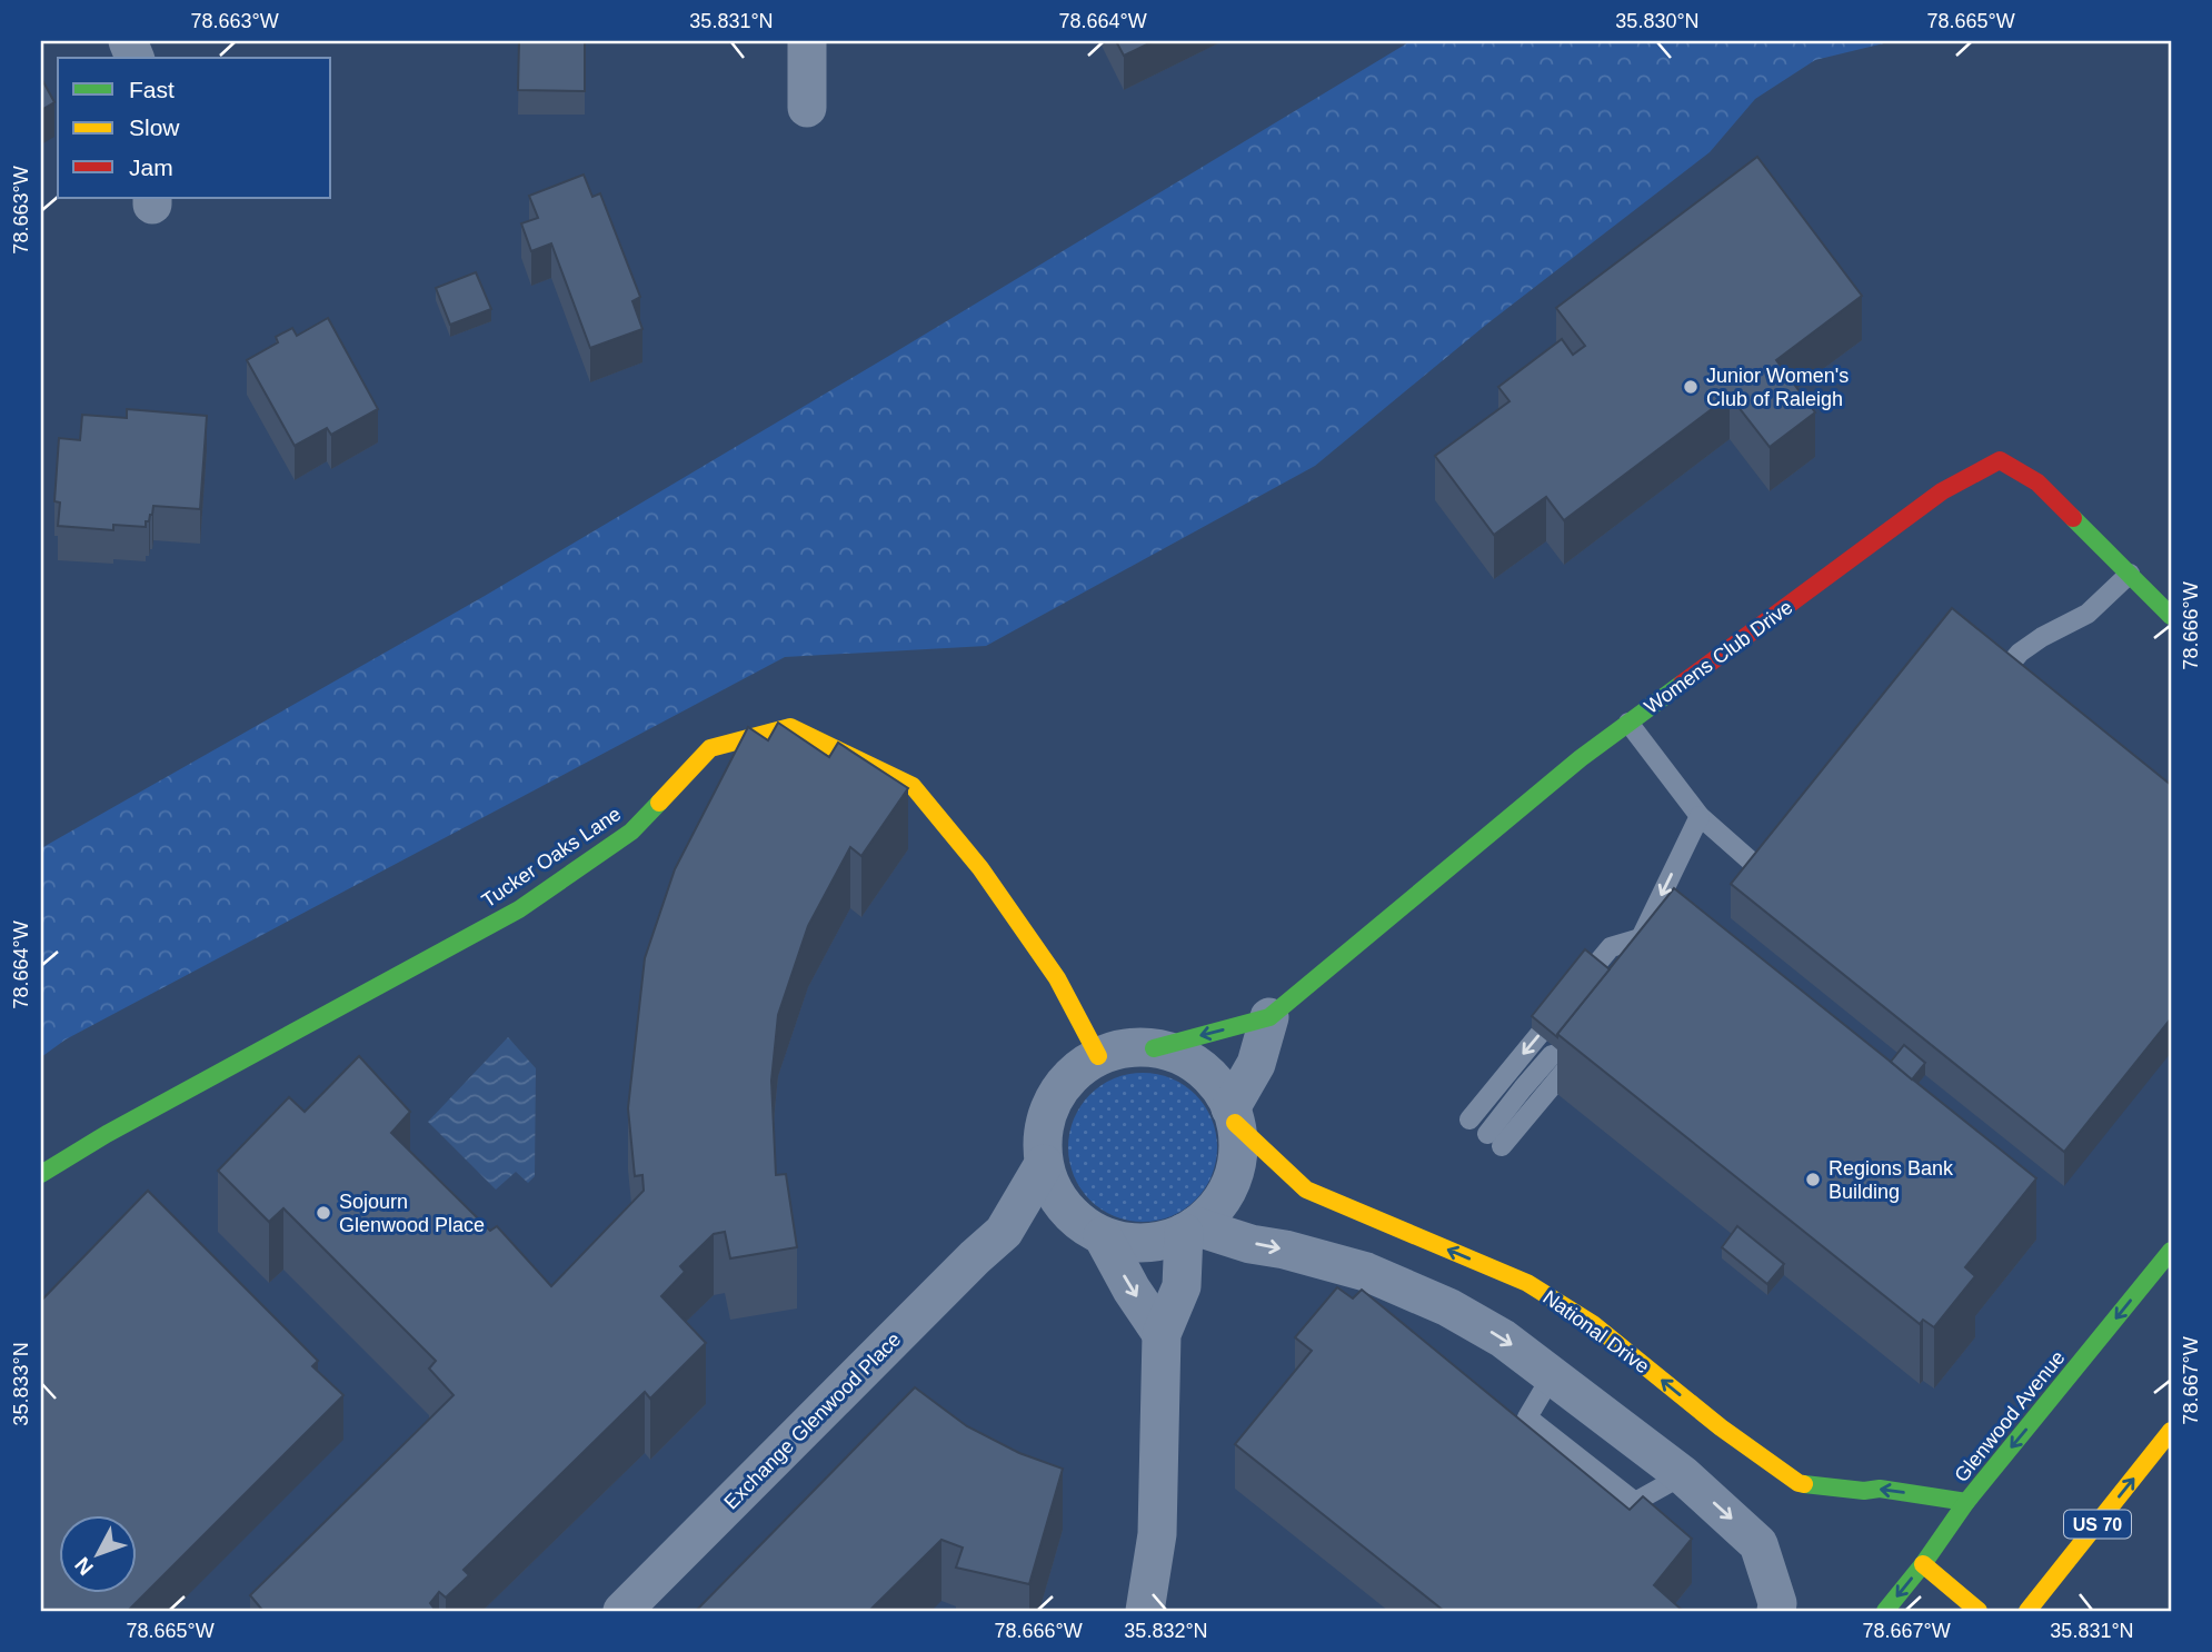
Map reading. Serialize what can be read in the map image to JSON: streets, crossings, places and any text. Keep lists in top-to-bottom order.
{
  "streets": {
    "street": [
      "Womens Club Drive",
      "Tucker Oaks Lane",
      "National Drive",
      "Glenwood Avenue",
      "Exchange Glenwood Place",
      "US 70"
    ]
  },
  "crossings": [
    ["Womens Club Drive", "Tucker Oaks Lane"],
    ["Womens Club Drive", "National Drive"],
    ["Womens Club Drive", "Exchange Glenwood Place"],
    ["Tucker Oaks Lane", "National Drive"],
    ["Tucker Oaks Lane", "Exchange Glenwood Place"],
    ["National Drive", "Glenwood Avenue"],
    ["National Drive", "Exchange Glenwood Place"]
  ],
  "places": ["Junior Women's Club of Raleigh", "Regions Bank Building", "Sojourn Glenwood Place"],
  "legend": ["Fast", "Slow", "Jam"],
  "north": "bottom left",
  "coordinates": [
    "78.663°W",
    "35.831°N",
    "78.664°W",
    "35.830°N",
    "78.665°W",
    "78.666°W",
    "78.667°W",
    "35.833°N",
    "35.832°N"
  ]
}
